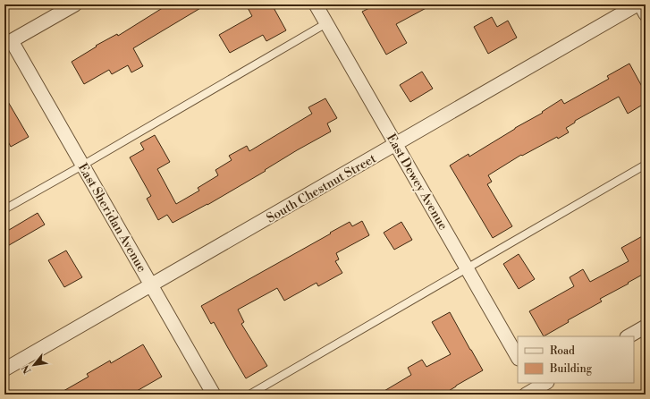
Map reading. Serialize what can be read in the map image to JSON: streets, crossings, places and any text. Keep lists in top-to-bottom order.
{
  "streets": {
    "street": ["East Dewey Avenue", "South Chestnut Street", "East Sheridan Avenue"]
  },
  "crossings": [
    ["East Dewey Avenue", "South Chestnut Street"],
    ["South Chestnut Street", "East Sheridan Avenue"]
  ],
  "legend": ["Road", "Building"],
  "north": "bottom left"
}
